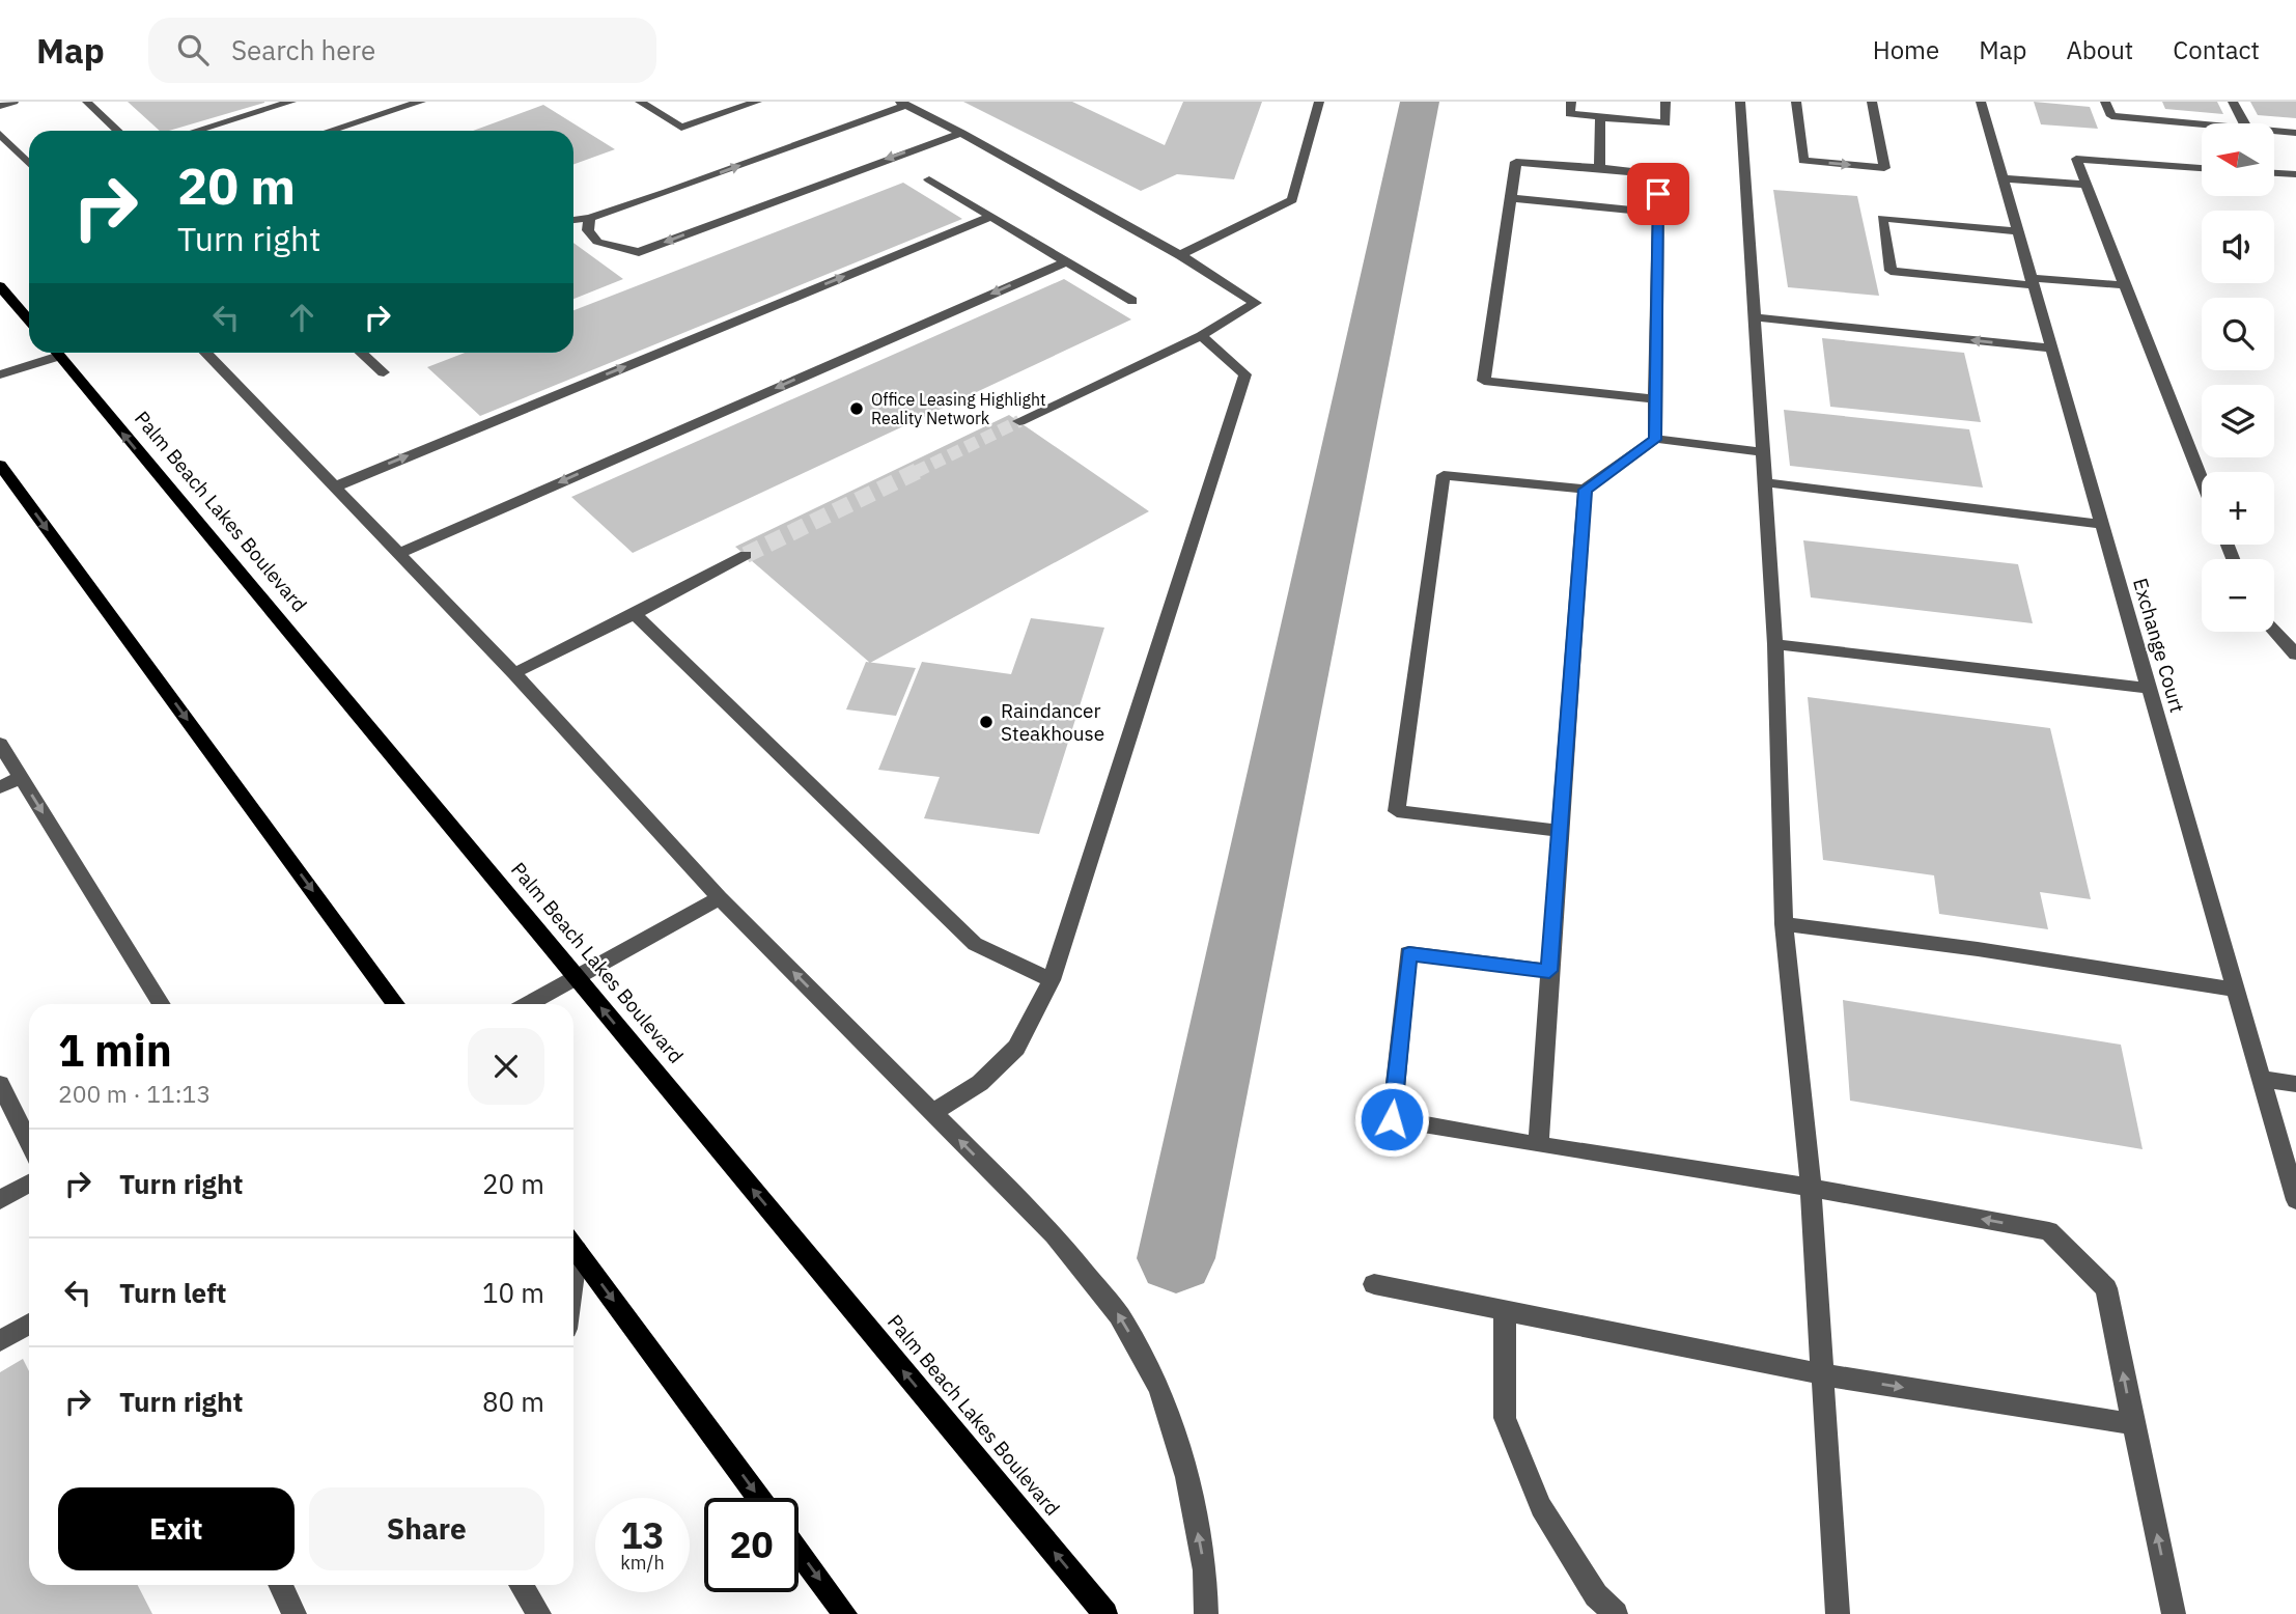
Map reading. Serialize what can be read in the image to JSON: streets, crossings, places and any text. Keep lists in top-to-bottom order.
{
  "streets": {
    "main road": ["Palm Beach Lakes Boulevard"],
    "street": ["Exchange Court"]
  },
  "places": ["Office Leasing Highlight Reality Network", "Raindancer Steakhouse"],
  "north": "left",
  "page": {
    "header": "Map",
    "search": "Search here",
    "nav": [
      "Home",
      "Map",
      "About",
      "Contact"
    ],
    "map_buttons": ["+", "−"],
    "turn": ["20 m", "Turn right"],
    "heading": ["1 min", "200 m · 11:13"],
    "list": [
      {
        "name": "Turn right",
        "value": "20 m"
      },
      {
        "name": "Turn left",
        "value": "10 m"
      },
      {
        "name": "Turn right",
        "value": "80 m"
      }
    ],
    "buttons": ["Exit", "Share"],
    "speed": "13 km/h",
    "limit": "20"
  }
}
